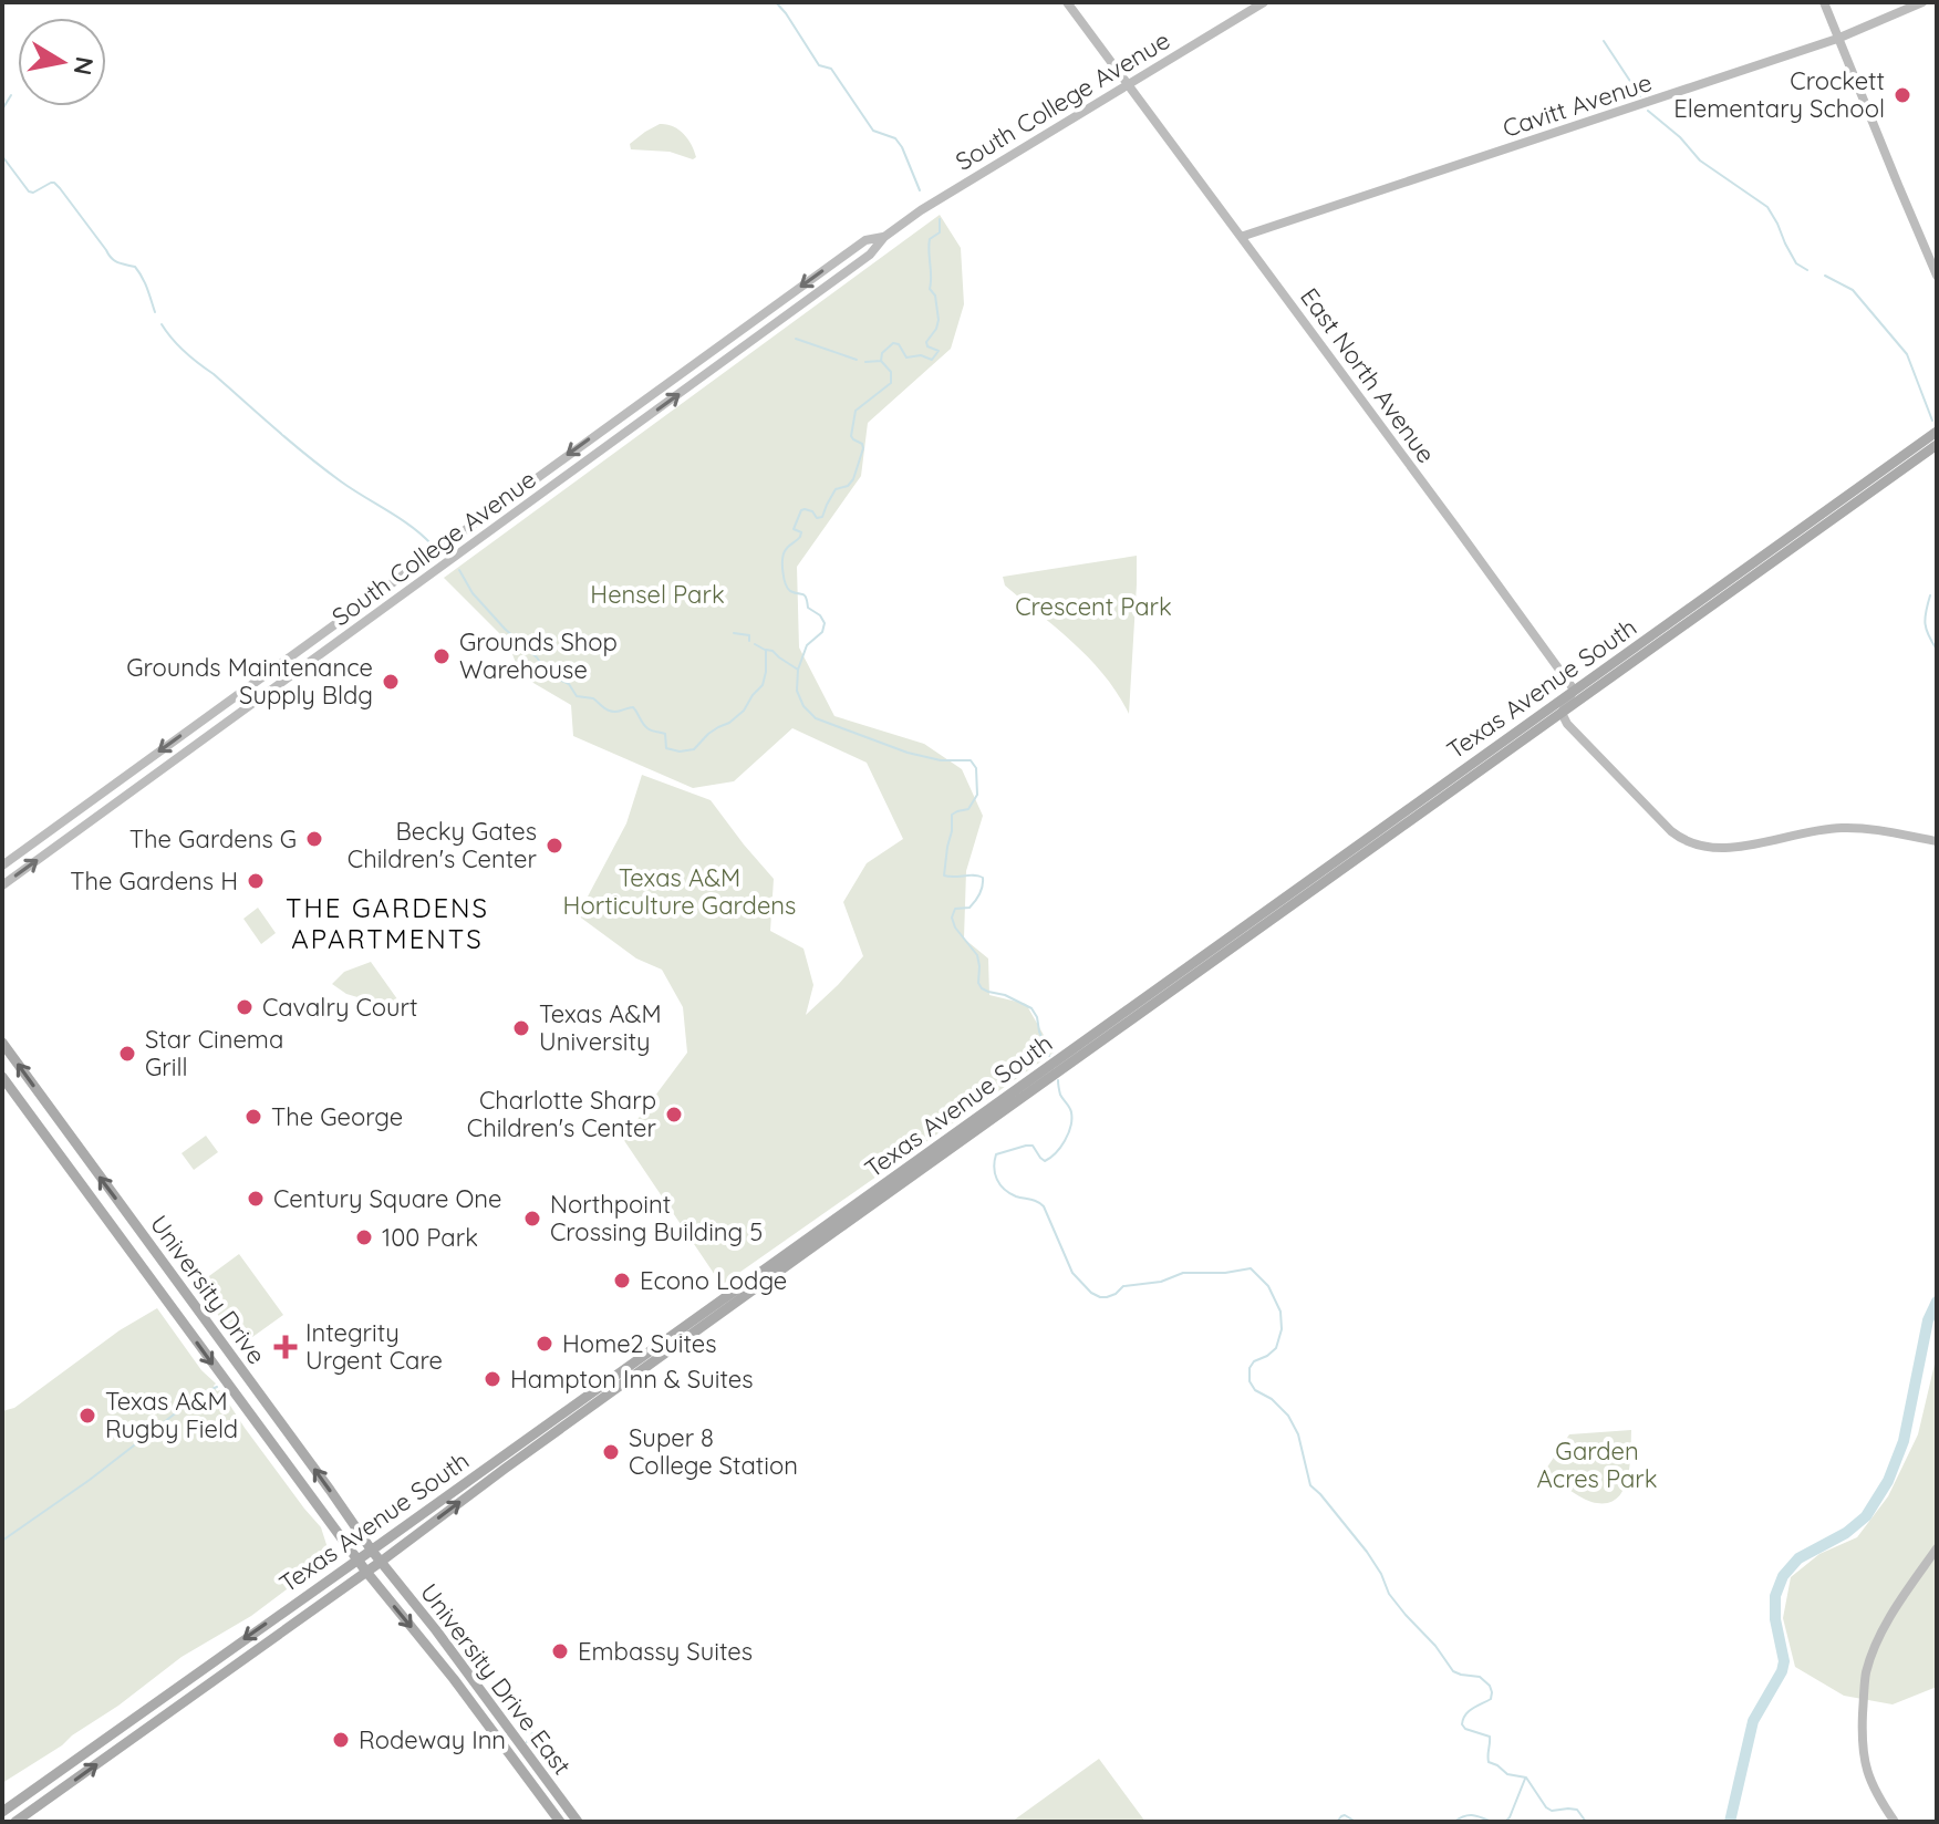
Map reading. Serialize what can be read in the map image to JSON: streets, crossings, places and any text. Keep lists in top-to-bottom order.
{
  "streets": {
    "main road": [
      "South College Avenue",
      "Cavitt Avenue",
      "East North Avenue",
      "Texas Avenue South",
      "University Drive",
      "University Drive East"
    ]
  },
  "crossings": [
    ["South College Avenue", "East North Avenue"],
    ["Cavitt Avenue", "East North Avenue"],
    ["East North Avenue", "Texas Avenue South"],
    ["Texas Avenue South", "University Drive"],
    ["Texas Avenue South", "University Drive East"],
    ["University Drive", "University Drive East"]
  ],
  "districts": ["THE GARDENS APARTMENTS"],
  "parks": [
    "Hensel Park",
    "Crescent Park",
    "Texas A&M Horticulture Gardens",
    "Garden Acres Park"
  ],
  "places": {
    "other": [
      "Crockett Elementary School",
      "Grounds Shop Warehouse",
      "Grounds Maintenance Supply Bldg",
      "The Gardens G",
      "Becky Gates Children's Center",
      "The Gardens H",
      "Cavalry Court",
      "Texas A&M University",
      "Star Cinema Grill",
      "Charlotte Sharp Children's Center",
      "The George",
      "Century Square One",
      "Northpoint Crossing Building 5",
      "100 Park",
      "Econo Lodge",
      "Home2 Suites",
      "Hampton Inn & Suites",
      "Texas A&M Rugby Field",
      "Super 8 College Station",
      "Embassy Suites",
      "Rodeway Inn"
    ],
    "health": ["Integrity Urgent Care"]
  },
  "north": "right"
}
